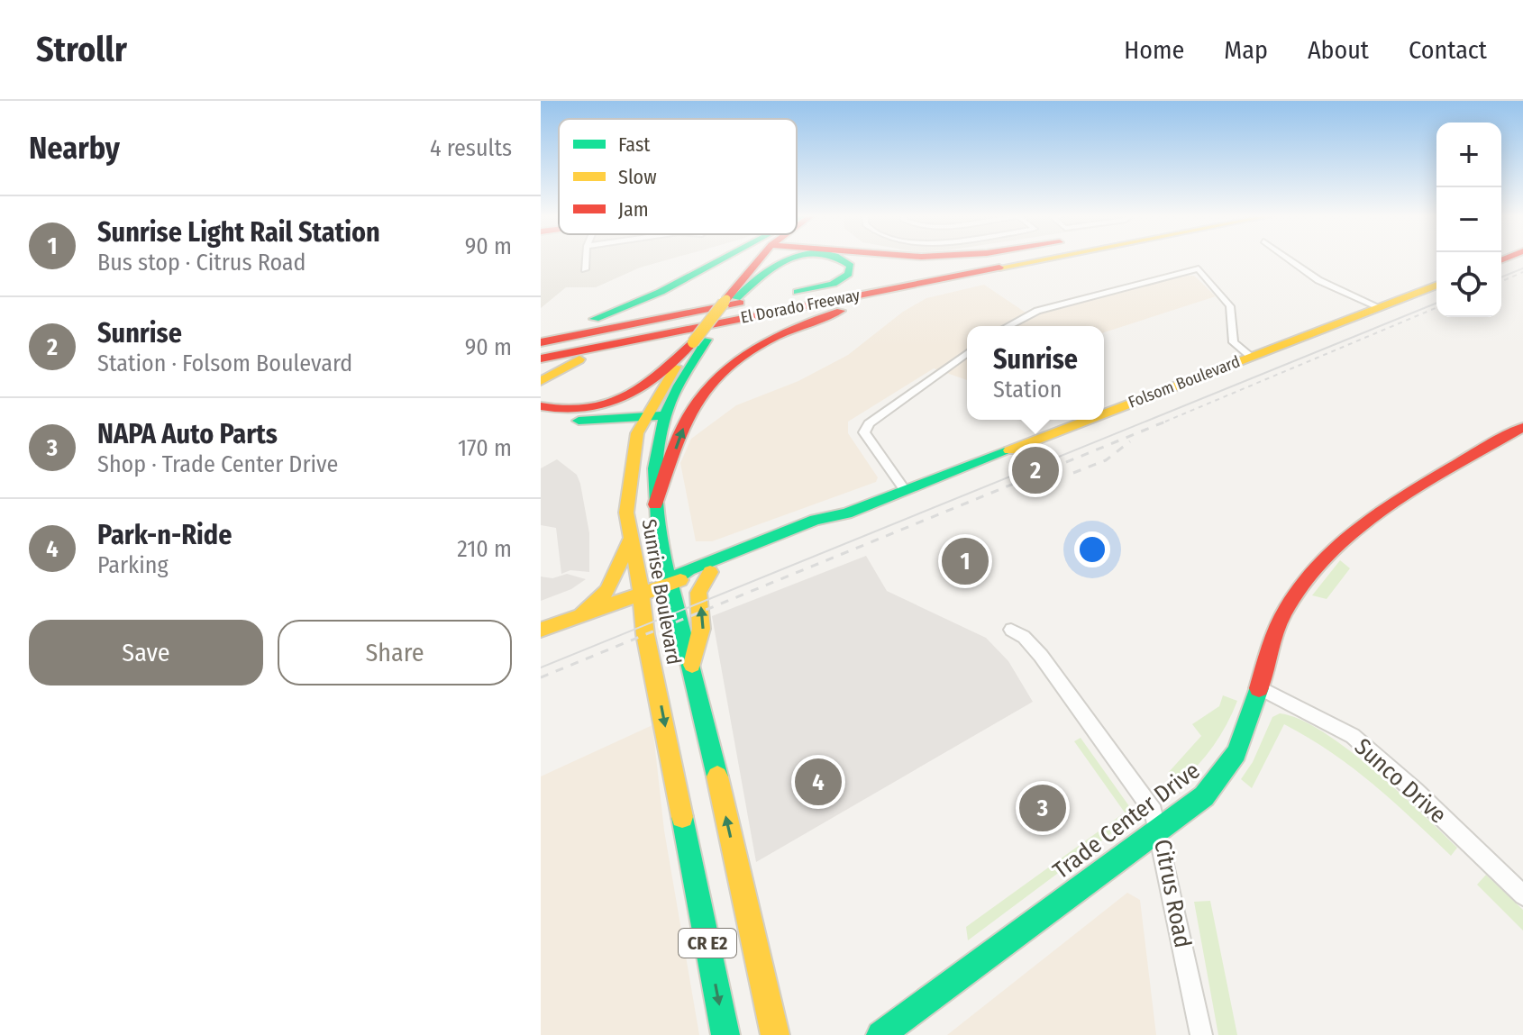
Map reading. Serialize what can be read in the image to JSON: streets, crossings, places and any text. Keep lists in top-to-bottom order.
{
  "streets": {
    "main road": [
      "El Dorado Freeway",
      "Folsom Boulevard",
      "Sunrise Boulevard",
      "Trade Center Drive",
      "CR E2"
    ],
    "street": ["Sunco Drive", "Citrus Road"]
  },
  "crossings": [
    ["Folsom Boulevard", "Sunrise Boulevard"],
    ["Sunco Drive", "Trade Center Drive"],
    ["Trade Center Drive", "Citrus Road"]
  ],
  "legend": ["Fast", "Slow", "Jam"],
  "page": {
    "header": "Strollr",
    "nav": [
      "Home",
      "Map",
      "About",
      "Contact"
    ],
    "heading": ["Nearby", "4 results"],
    "map_buttons": ["+", "−"],
    "list": [
      {
        "mark": "1",
        "name": "Sunrise Light Rail Station",
        "note": "Bus stop · Citrus Road",
        "value": "90 m"
      },
      {
        "mark": "2",
        "name": "Sunrise",
        "note": "Station · Folsom Boulevard",
        "value": "90 m"
      },
      {
        "mark": "3",
        "name": "NAPA Auto Parts",
        "note": "Shop · Trade Center Drive",
        "value": "170 m"
      },
      {
        "mark": "4",
        "name": "Park-n-Ride",
        "note": "Parking",
        "value": "210 m"
      }
    ],
    "popup": ["Sunrise", "Station"],
    "pins": [
      "2",
      "1",
      "4",
      "3"
    ],
    "buttons": ["Save", "Share"]
  }
}
